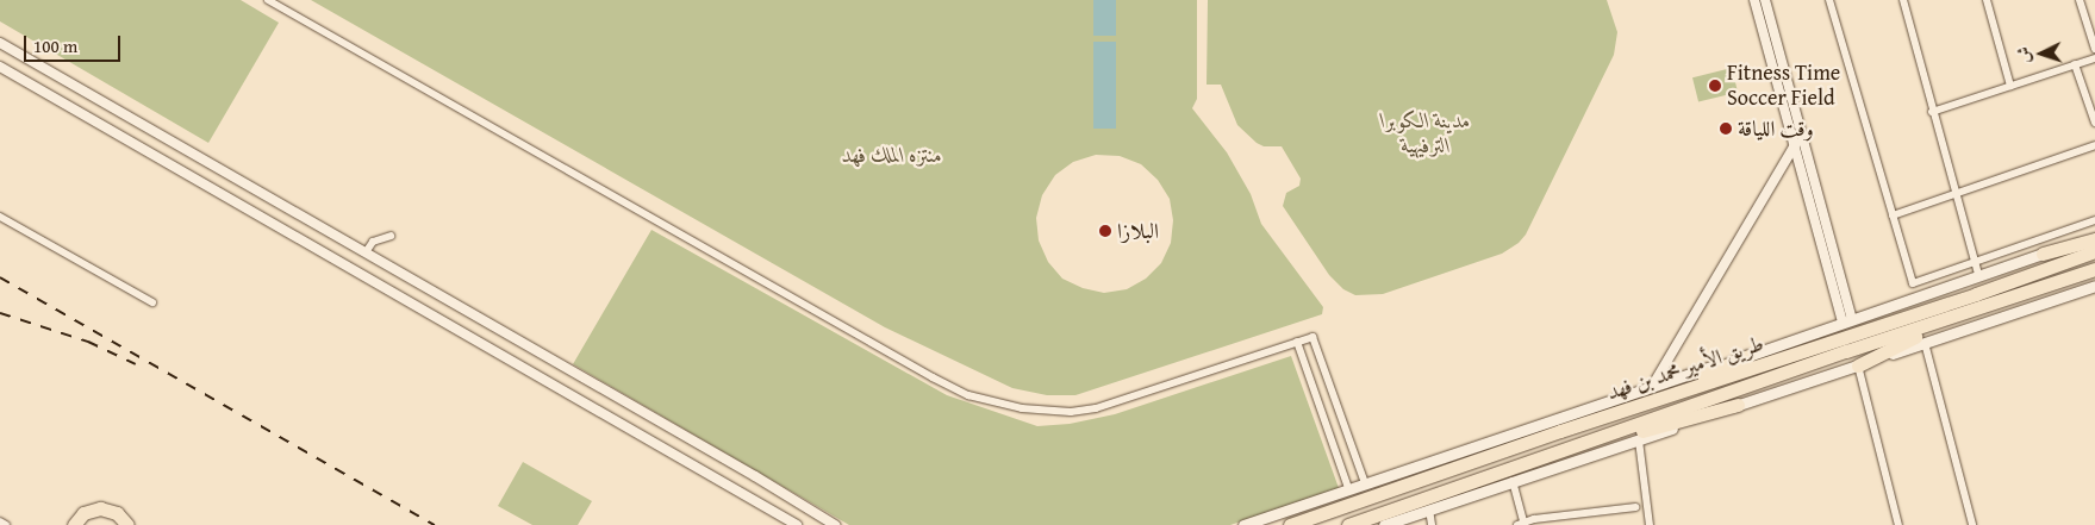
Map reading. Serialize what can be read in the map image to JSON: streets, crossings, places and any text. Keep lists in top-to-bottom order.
{
  "streets": {
    "highway": ["طريق الأمير محمد بن فهد"]
  },
  "parks": ["مدينة الكوبرا الترفيهية", "منتزه الملك فهد"],
  "places": ["Fitness Time Soccer Field", "وقت اللياقة", "البلازا"],
  "scale_bar": "100 m",
  "north": "left"
}
